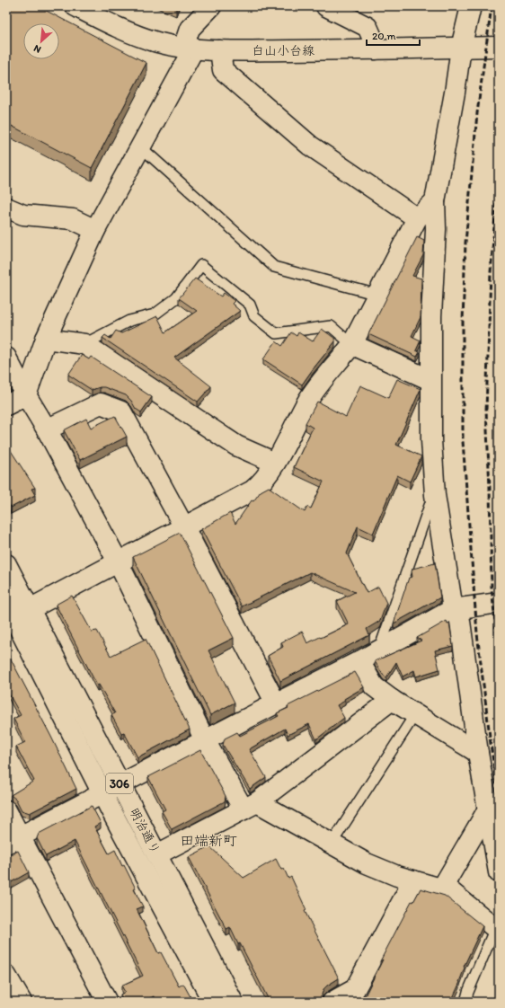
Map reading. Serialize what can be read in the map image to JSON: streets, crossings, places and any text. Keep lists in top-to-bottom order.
{
  "streets": {
    "street": ["白山小台線", "306", "明治通り"]
  },
  "districts": ["田端新町"],
  "scale_bar": "20 m",
  "north": "bottom left"
}
